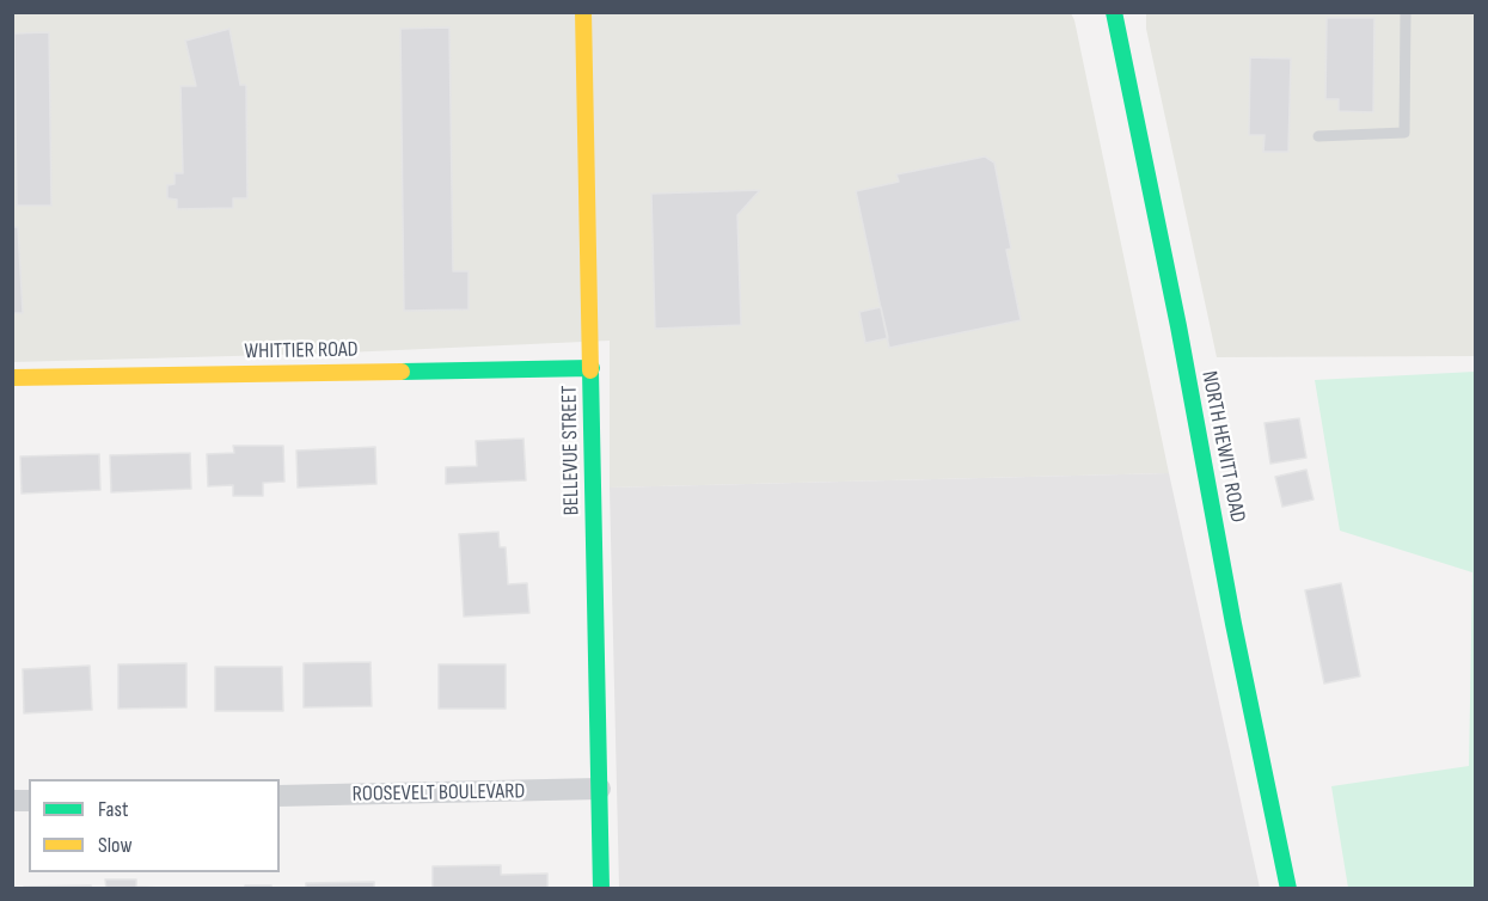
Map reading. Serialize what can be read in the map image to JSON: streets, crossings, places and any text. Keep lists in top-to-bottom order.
{
  "streets": {
    "street": [
      "WHITTIER ROAD",
      "NORTH HEWITT ROAD",
      "BELLEVUE STREET",
      "ROOSEVELT BOULEVARD"
    ]
  },
  "crossings": [
    ["WHITTIER ROAD", "BELLEVUE STREET"],
    ["BELLEVUE STREET", "ROOSEVELT BOULEVARD"]
  ],
  "legend": ["Fast", "Slow"]
}
